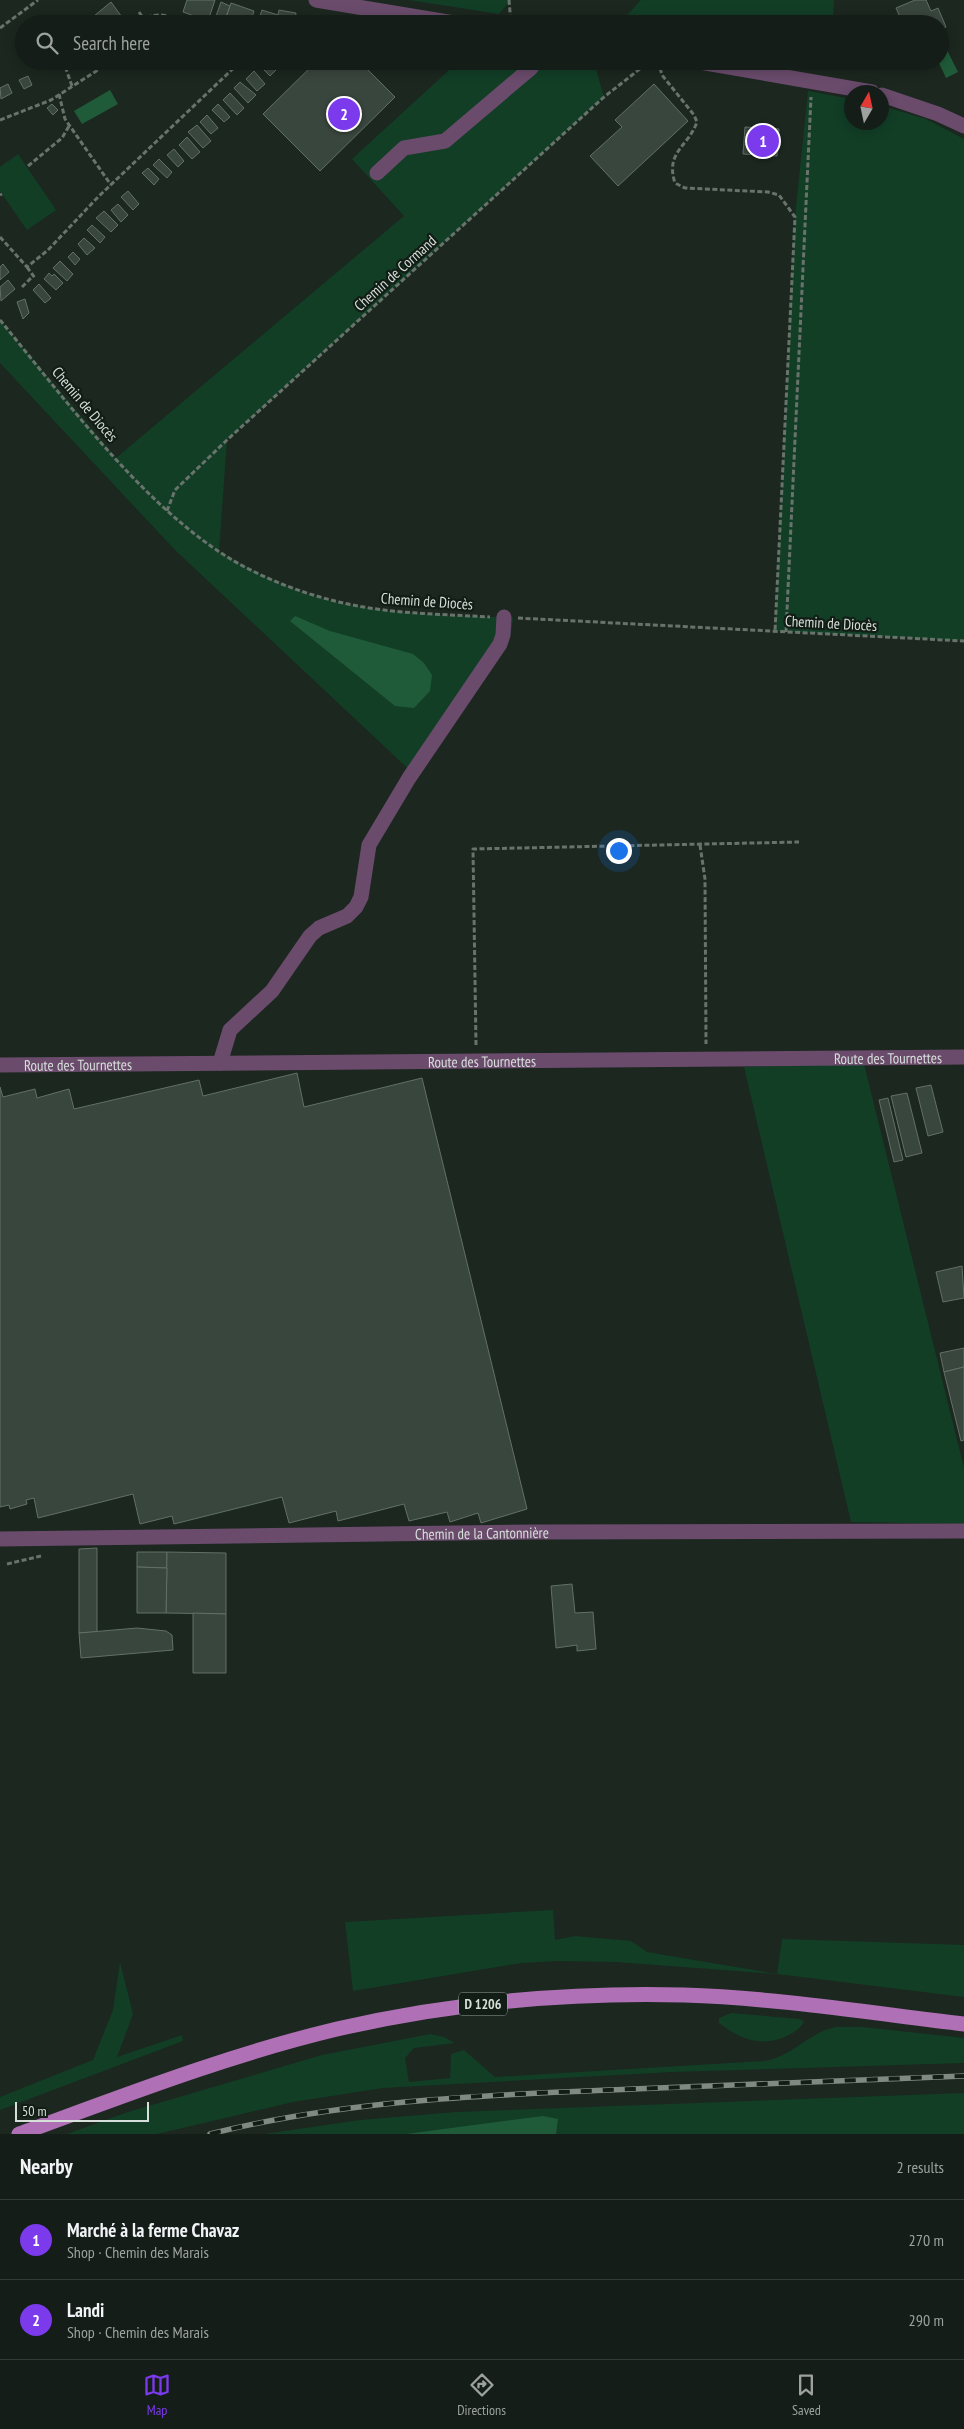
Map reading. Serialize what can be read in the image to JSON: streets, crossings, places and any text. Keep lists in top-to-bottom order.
{
  "streets": {
    "main road": ["D 1206"],
    "street": ["Route des Tournettes", "Chemin de la Cantonnière"],
    "path": ["Chemin de Cormand", "Chemin de Diocès"]
  },
  "crossings": [
    ["Chemin de Cormand", "Chemin de Diocès"]
  ],
  "scale_bar": "50 m",
  "north": "top",
  "page": {
    "search": "Search here",
    "pins": ["2", "1"],
    "scale": "50 m",
    "heading": ["Nearby", "2 results"],
    "list": [
      {
        "mark": "1",
        "name": "Marché à la ferme Chavaz",
        "note": "Shop · Chemin des Marais",
        "value": "270 m"
      },
      {
        "mark": "2",
        "name": "Landi",
        "note": "Shop · Chemin des Marais",
        "value": "290 m"
      }
    ],
    "nav": ["Map", "Directions", "Saved"]
  }
}
